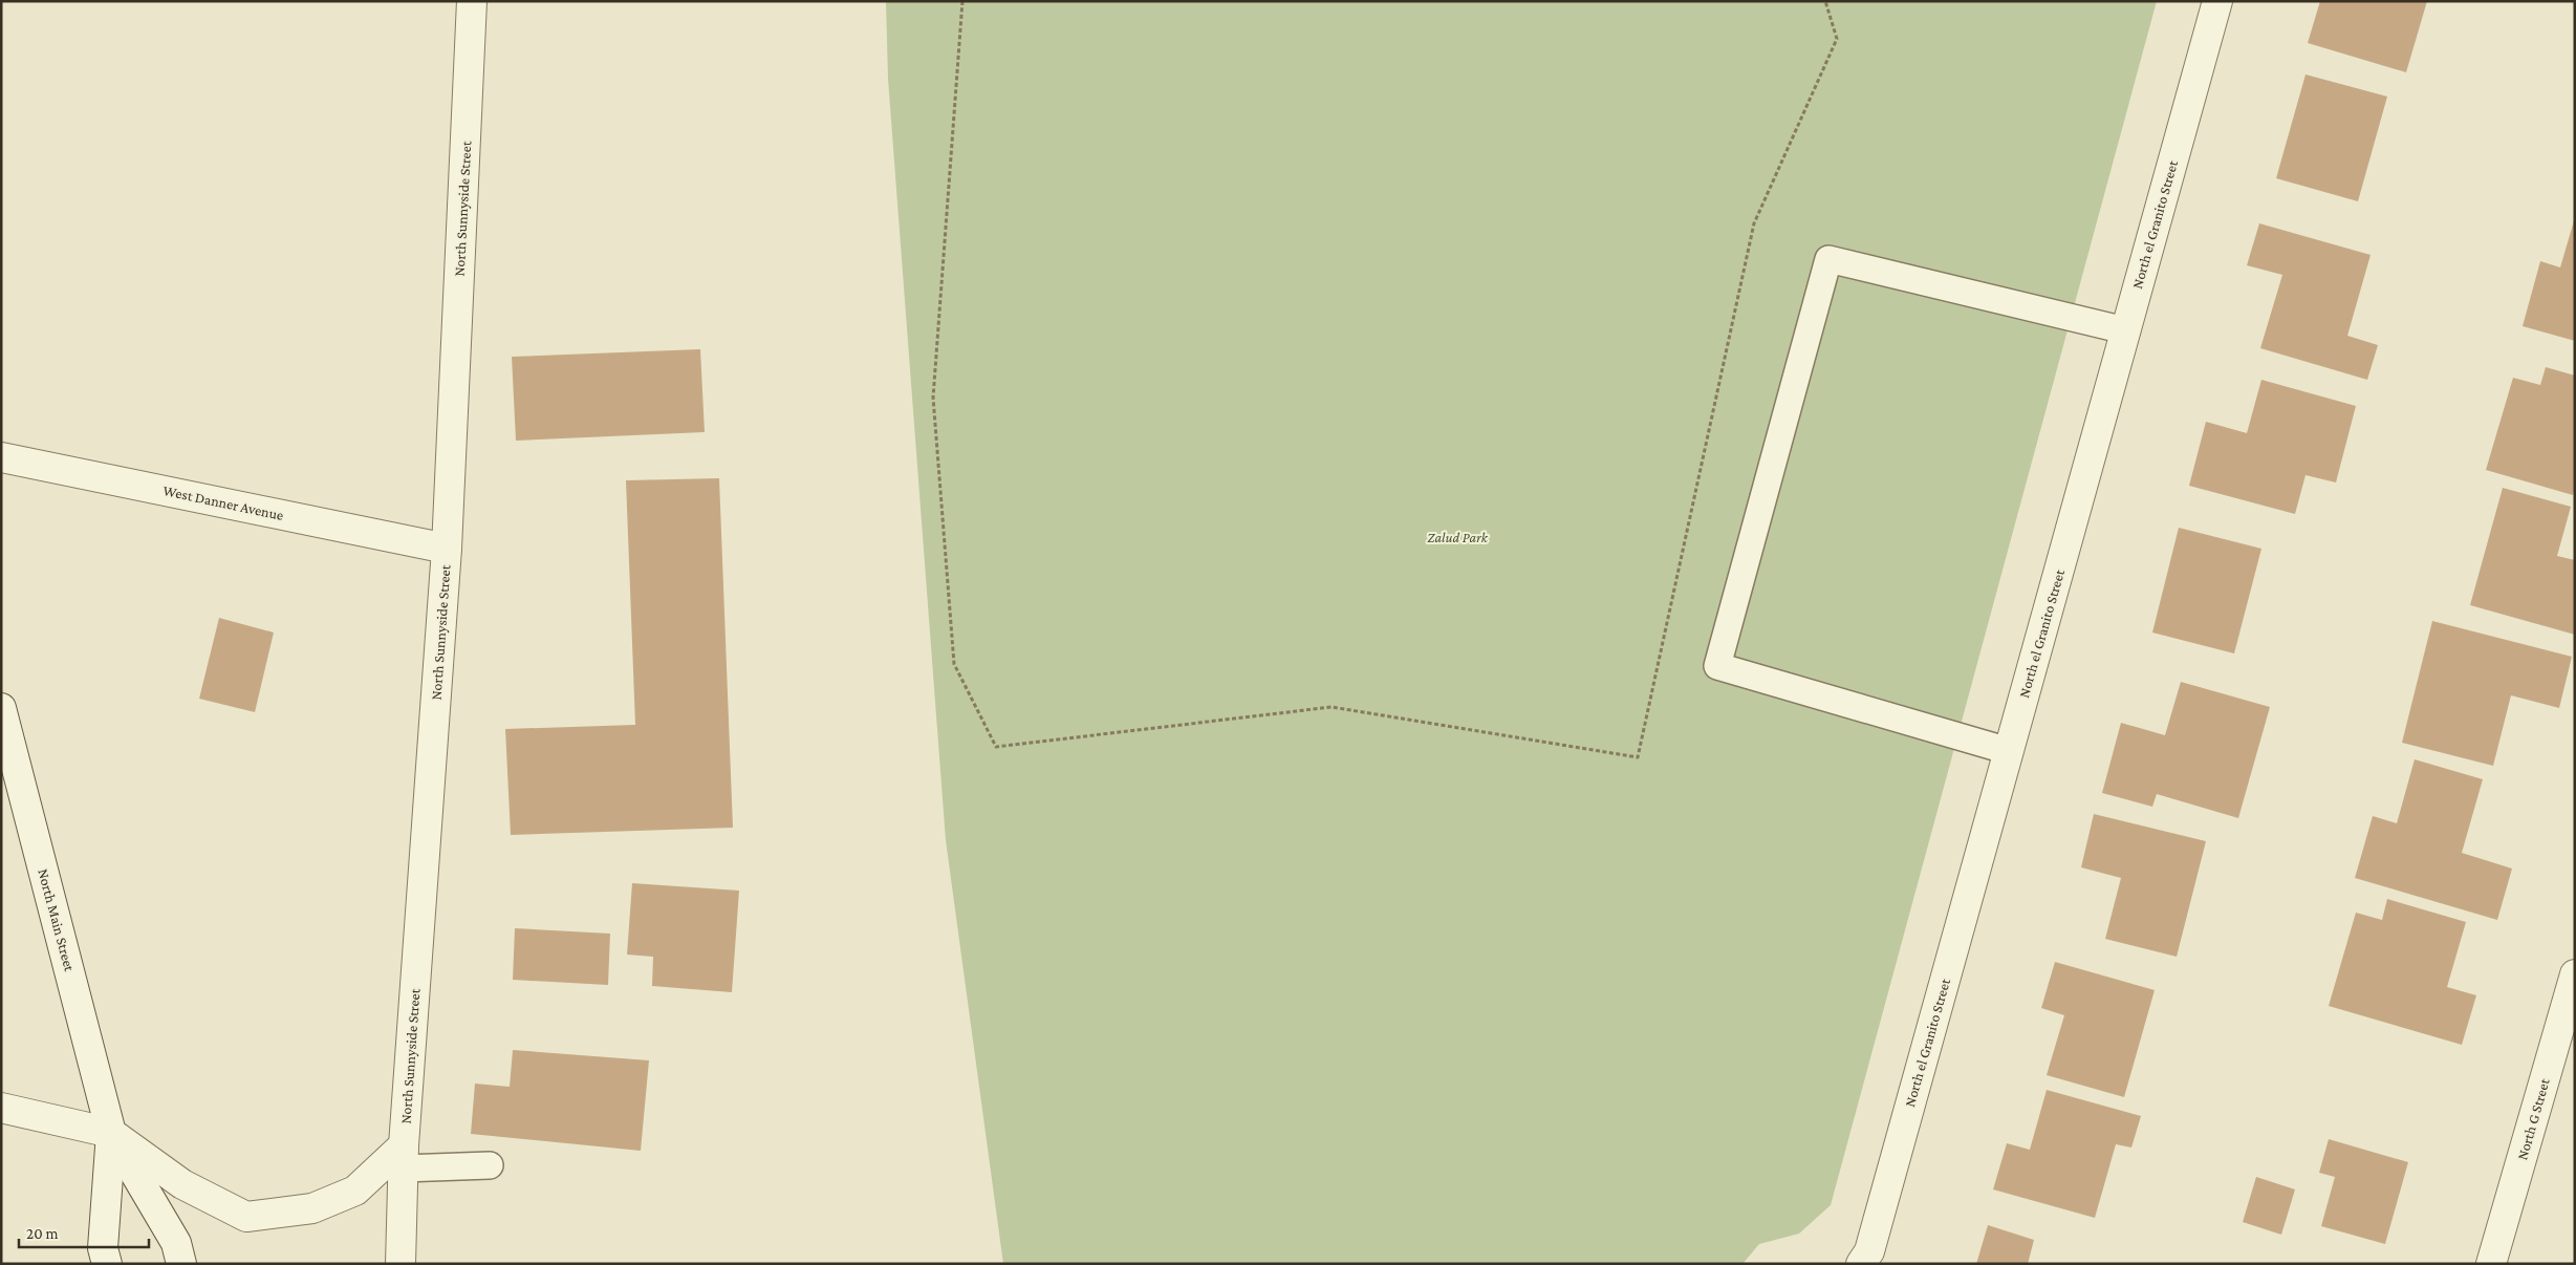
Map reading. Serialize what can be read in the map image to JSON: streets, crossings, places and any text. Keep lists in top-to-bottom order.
{
  "streets": {
    "street": [
      "North Sunnyside Street",
      "North el Granito Street",
      "West Danner Avenue",
      "North Main Street",
      "North G Street"
    ]
  },
  "crossings": [
    ["North Sunnyside Street", "West Danner Avenue"]
  ],
  "parks": ["Zalud Park"],
  "scale_bar": "20 m"
}
